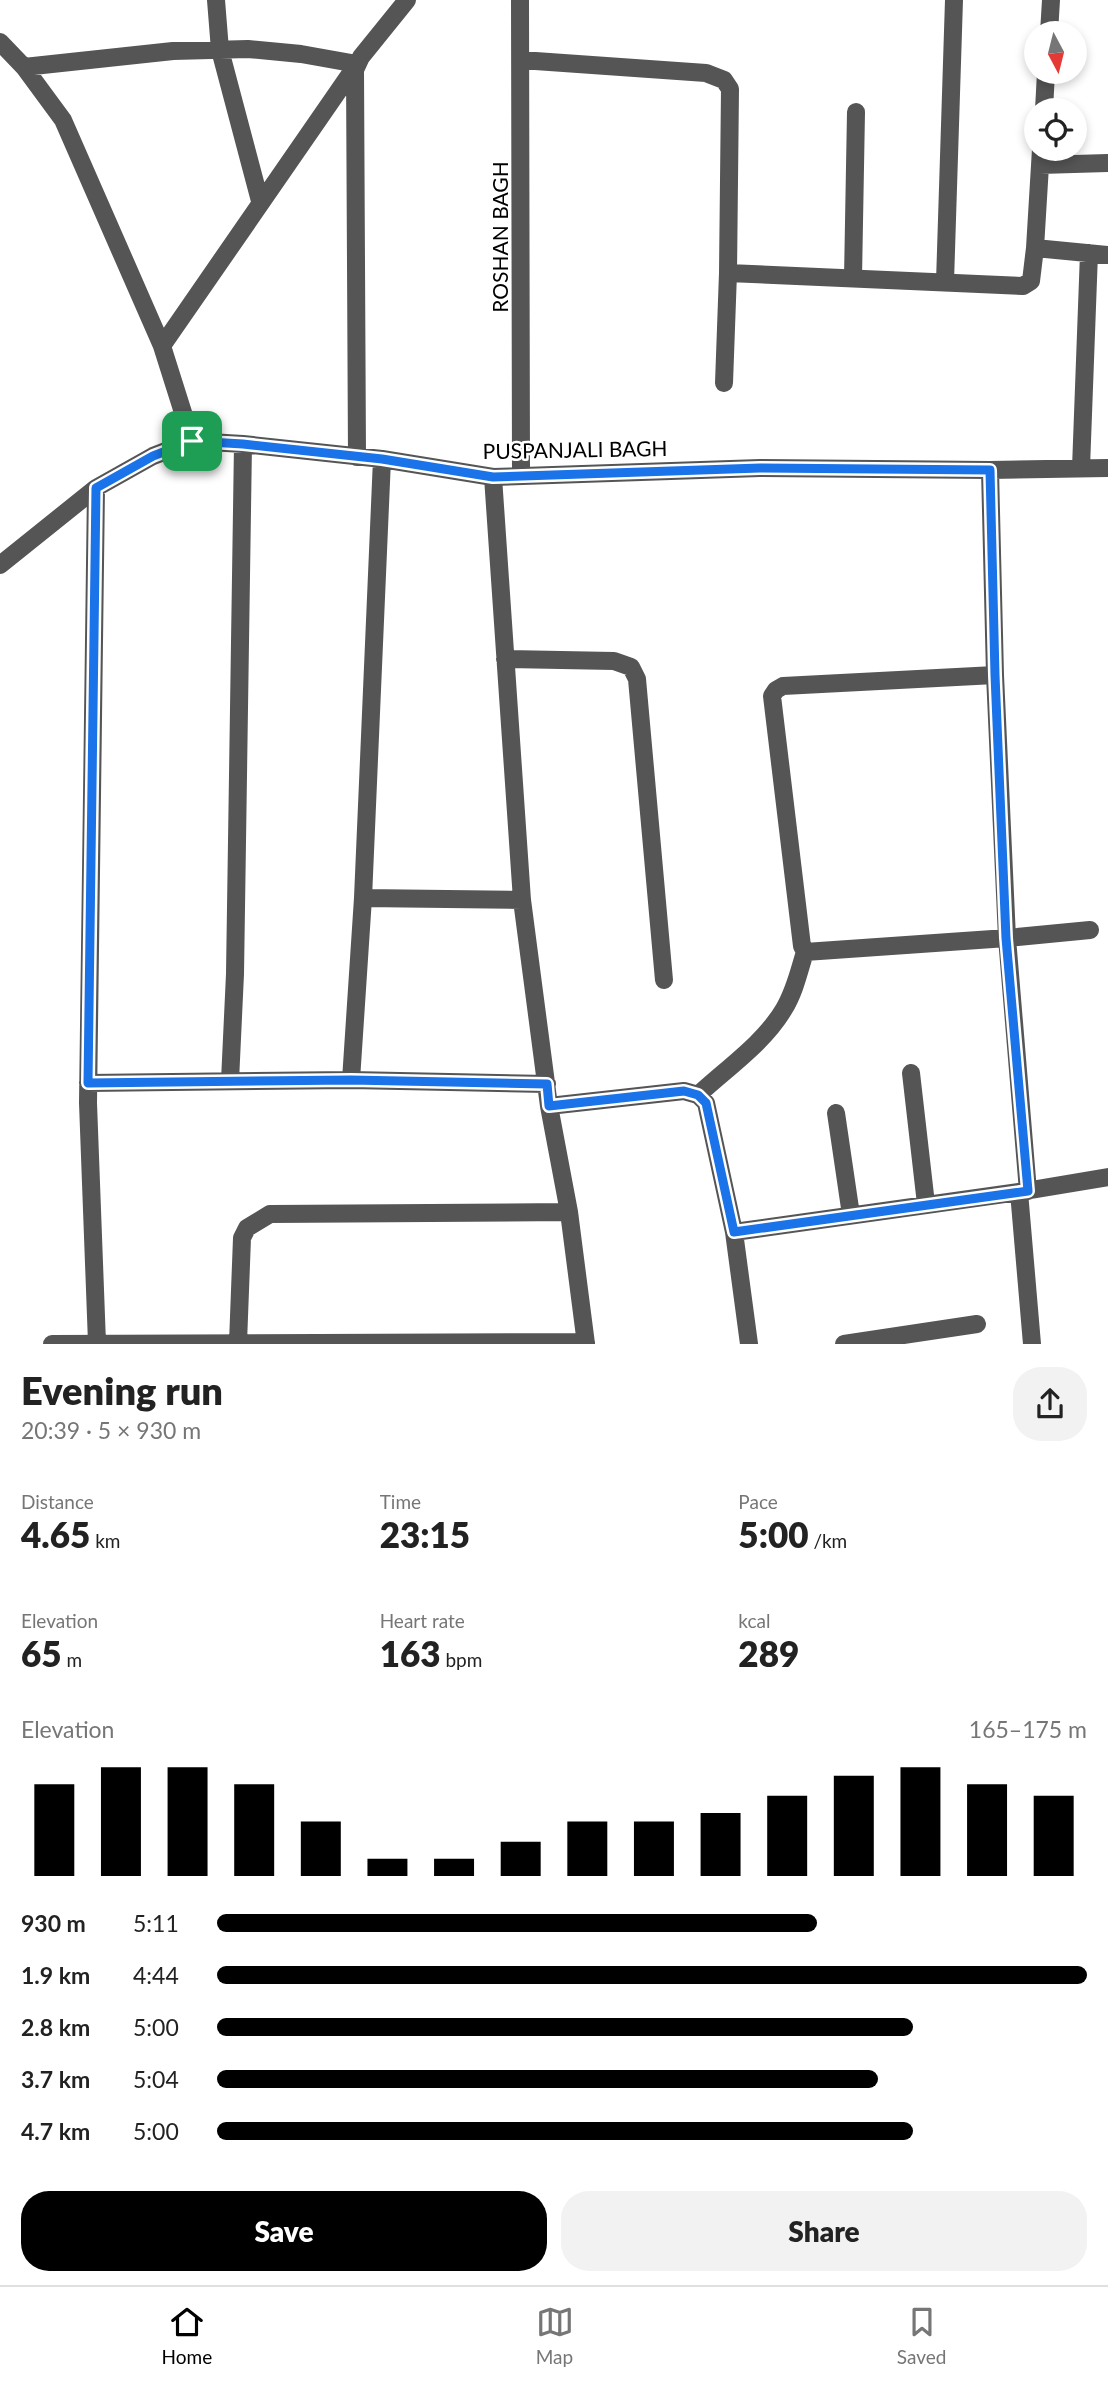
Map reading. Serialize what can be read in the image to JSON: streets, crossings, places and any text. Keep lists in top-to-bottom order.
{
  "streets": {
    "street": ["ROSHAN BAGH", "PUSPANJALI BAGH"]
  },
  "crossings": [
    ["ROSHAN BAGH", "PUSPANJALI BAGH"]
  ],
  "north": "bottom",
  "page": {
    "heading": ["Evening run", "20:39 · 5 × 930 m"],
    "stats": [
      ["Distance", "4.65 km"],
      ["Time", "23:15"],
      ["Pace", "5:00 /km"],
      ["Elevation", "65 m"],
      ["Heart rate", "163 bpm"],
      ["kcal", "289"]
    ],
    "chart": ["Elevation", "165–175 m"],
    "list": [
      {
        "name": "930 m",
        "note": "5:11"
      },
      {
        "name": "1.9 km",
        "note": "4:44"
      },
      {
        "name": "2.8 km",
        "note": "5:00"
      },
      {
        "name": "3.7 km",
        "note": "5:04"
      },
      {
        "name": "4.7 km",
        "note": "5:00"
      }
    ],
    "buttons": ["Save", "Share"],
    "tabs": ["Home", "Map", "Saved"]
  }
}
